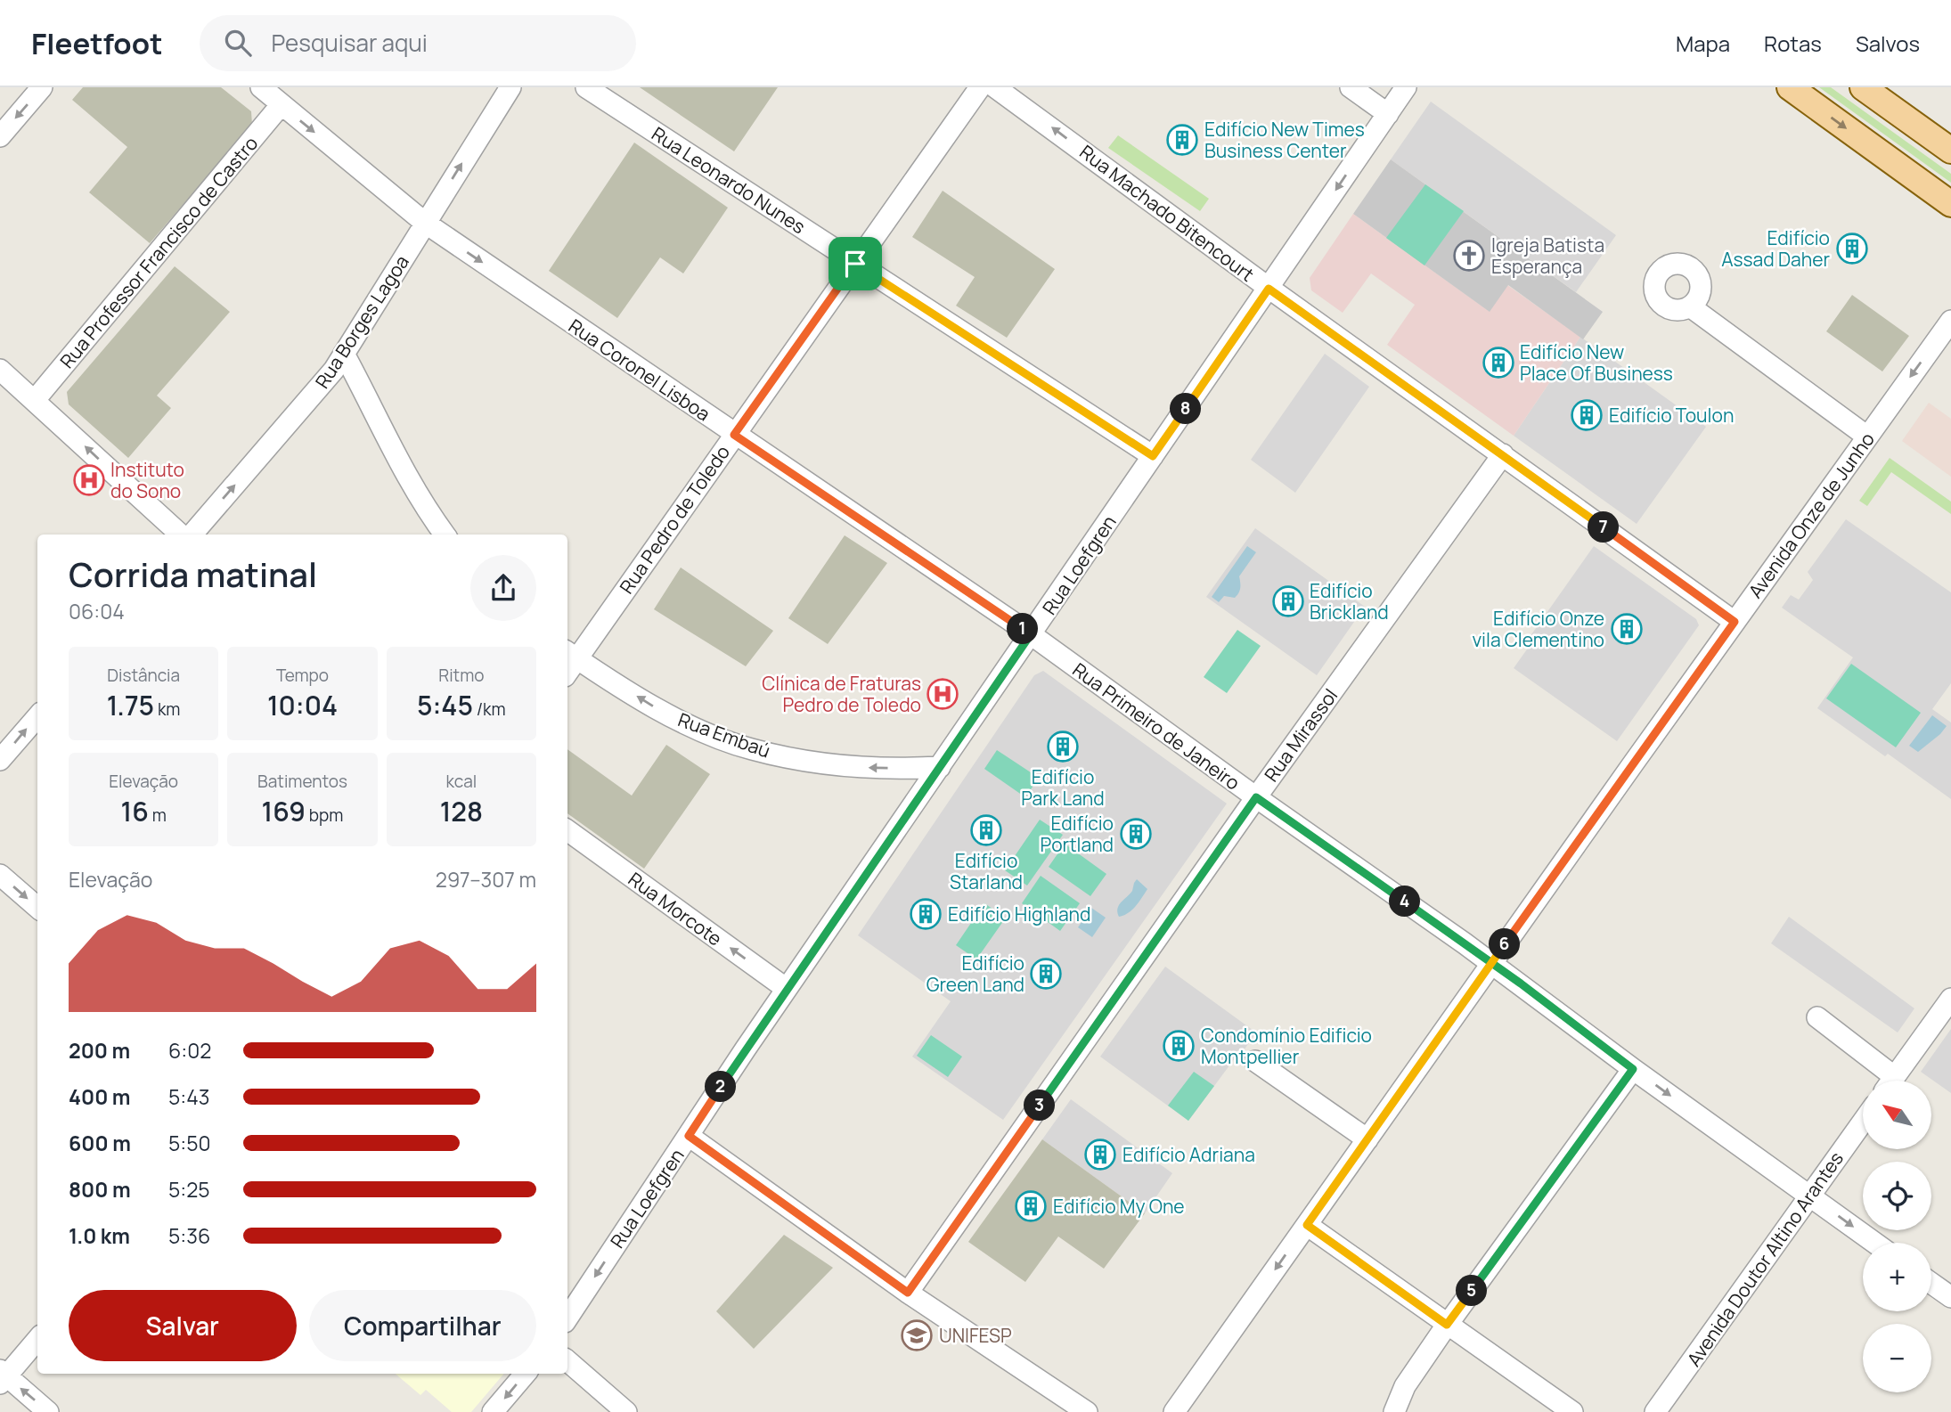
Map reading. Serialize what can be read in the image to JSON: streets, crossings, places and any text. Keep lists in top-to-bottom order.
{
  "streets": {
    "street": [
      "Rua Leonardo Nunes",
      "Rua Machado Bitencourt",
      "Rua Professor Francisco de Castro",
      "Rua Borges Lagoa",
      "Rua Coronel Lisboa",
      "Avenida Onze de Junho",
      "Rua Pedro de Toledo",
      "Rua Loefgren",
      "Rua Primeiro de Janeiro",
      "Rua Embaú",
      "Rua Mirassol",
      "Rua Morcote",
      "Avenida Doutor Altino Arantes"
    ]
  },
  "crossings": [
    ["Rua Leonardo Nunes", "Rua Pedro de Toledo"],
    ["Rua Leonardo Nunes", "Rua Loefgren"],
    ["Rua Machado Bitencourt", "Avenida Onze de Junho"],
    ["Rua Machado Bitencourt", "Rua Loefgren"],
    ["Rua Machado Bitencourt", "Rua Mirassol"],
    ["Rua Professor Francisco de Castro", "Rua Coronel Lisboa"],
    ["Rua Borges Lagoa", "Rua Coronel Lisboa"],
    ["Rua Coronel Lisboa", "Rua Pedro de Toledo"],
    ["Rua Coronel Lisboa", "Rua Loefgren"],
    ["Rua Coronel Lisboa", "Rua Primeiro de Janeiro"],
    ["Avenida Onze de Junho", "Rua Primeiro de Janeiro"],
    ["Rua Pedro de Toledo", "Rua Embaú"],
    ["Rua Loefgren", "Rua Primeiro de Janeiro"],
    ["Rua Loefgren", "Rua Embaú"],
    ["Rua Loefgren", "Rua Morcote"],
    ["Rua Primeiro de Janeiro", "Rua Mirassol"],
    ["Rua Primeiro de Janeiro", "Avenida Doutor Altino Arantes"]
  ],
  "one_way": [
    "Rua Machado Bitencourt",
    "Rua Borges Lagoa",
    "Rua Coronel Lisboa",
    "Rua Embaú",
    "Rua Morcote"
  ],
  "places": {
    "building": [
      "Edifício New Times Business Center",
      "Edifício Assad Daher",
      "Edifício New Place Of Business",
      "Edifício Toulon",
      "Edifício Brickland",
      "Edifício Onze vila Clementino",
      "Edifício Park Land",
      "Edifício Starland",
      "Edifício Portland",
      "Edifício Highland",
      "Edifício Green Land",
      "Condomínio Edificio Montpellier",
      "Edifício Adriana",
      "Edifício My One"
    ],
    "church": ["Igreja Batista Esperança"],
    "hospital": ["Instituto do Sono", "Clínica de Fraturas Pedro de Toledo"],
    "school or university": ["UNIFESP"]
  },
  "north": "top left",
  "page": {
    "header": "Fleetfoot",
    "search": "Pesquisar aqui",
    "nav": ["Mapa", "Rotas", "Salvos"],
    "pins": [
      "8",
      "7",
      "1",
      "4",
      "6",
      "2",
      "3",
      "5"
    ],
    "heading": ["Corrida matinal", "06:04"],
    "stats": [
      ["Distância", "1.75 km"],
      ["Tempo", "10:04"],
      ["Ritmo", "5:45 /km"],
      ["Elevação", "16 m"],
      ["Batimentos", "169 bpm"],
      ["kcal", "128"]
    ],
    "chart": ["Elevação", "297–307 m"],
    "list": [
      {
        "name": "200 m",
        "note": "6:02"
      },
      {
        "name": "400 m",
        "note": "5:43"
      },
      {
        "name": "600 m",
        "note": "5:50"
      },
      {
        "name": "800 m",
        "note": "5:25"
      },
      {
        "name": "1.0 km",
        "note": "5:36"
      }
    ],
    "map_buttons": ["+", "−"],
    "buttons": ["Salvar", "Compartilhar"]
  }
}
